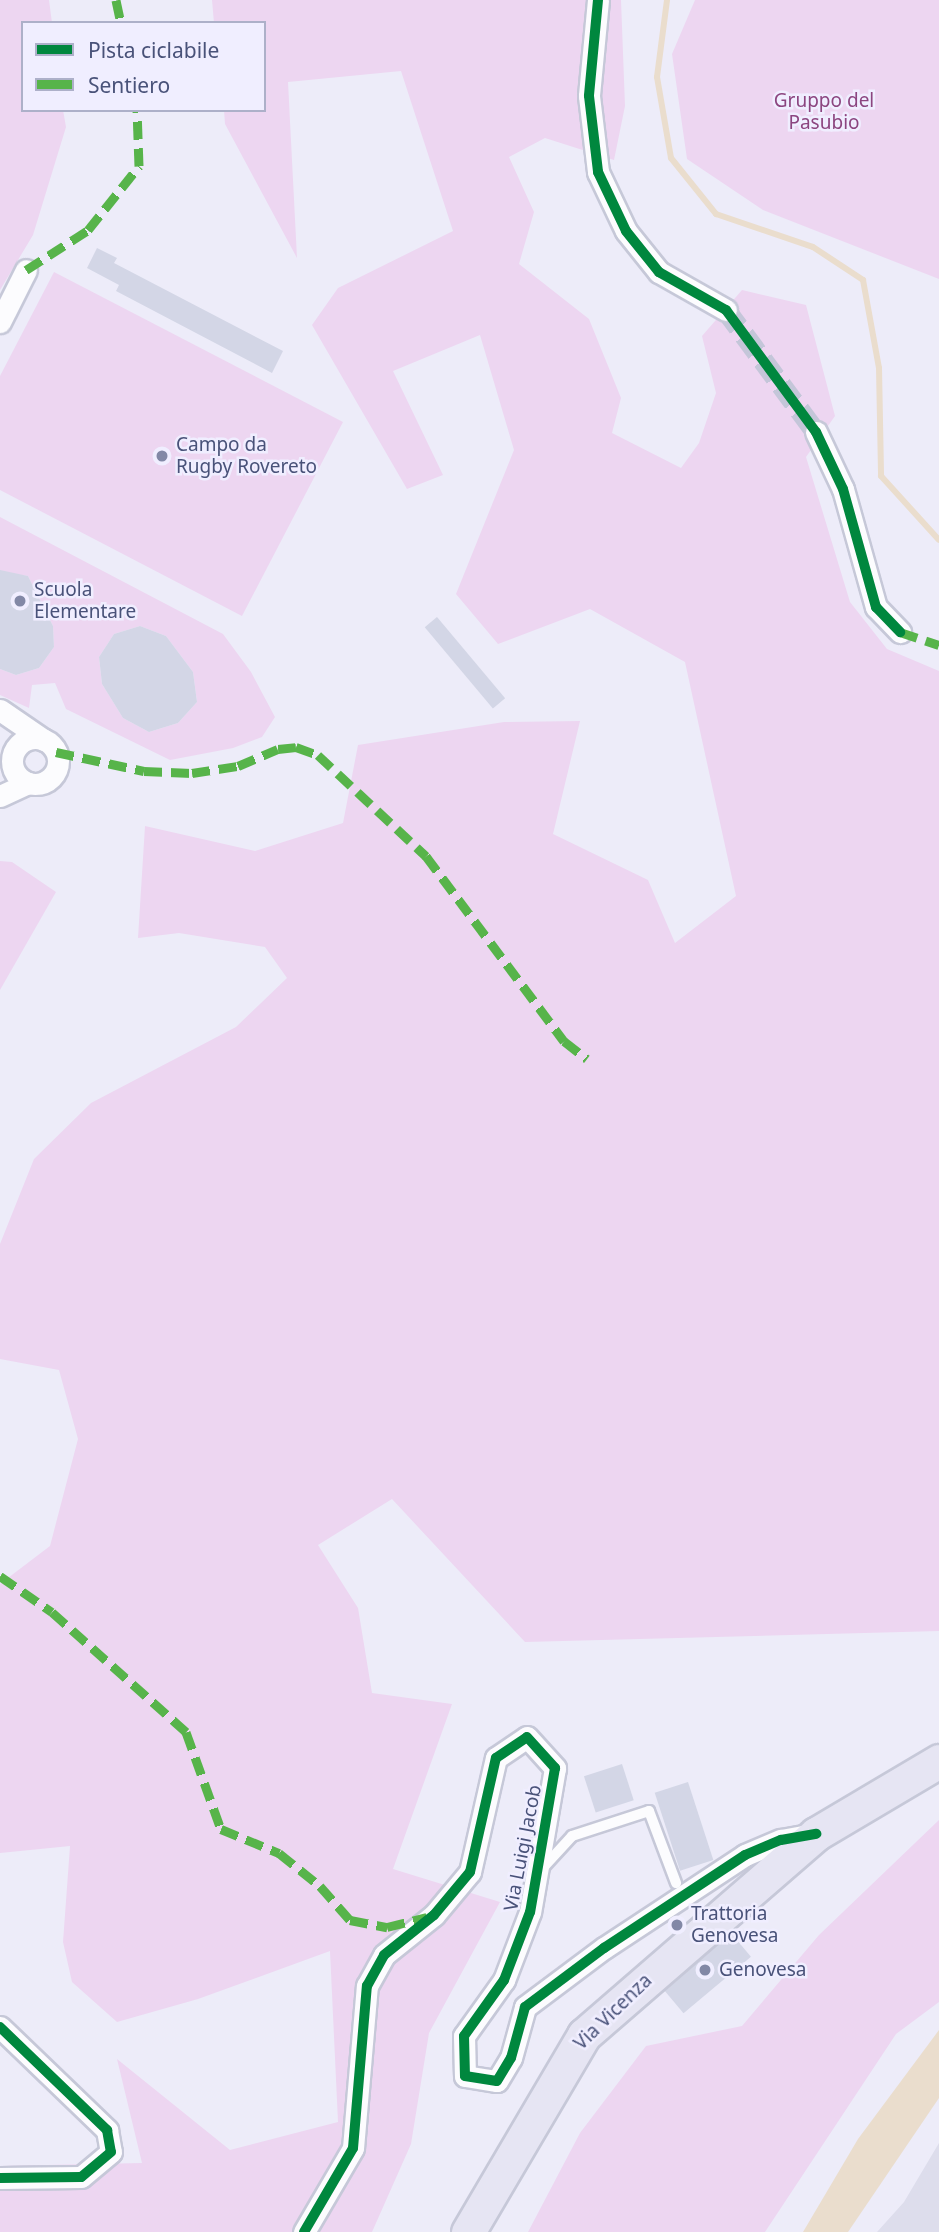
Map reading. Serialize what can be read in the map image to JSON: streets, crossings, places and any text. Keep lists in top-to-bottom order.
{
  "streets": {
    "main road": ["Via Vicenza"],
    "street": ["Via Luigi Jacob"]
  },
  "crossings": [
    ["Via Luigi Jacob", "Via Vicenza"]
  ],
  "parks": ["Gruppo del Pasubio"],
  "places": [
    "Campo da Rugby Rovereto",
    "Scuola Elementare",
    "Trattoria Genovesa",
    "Genovesa"
  ],
  "legend": ["Pista ciclabile", "Sentiero"]
}
